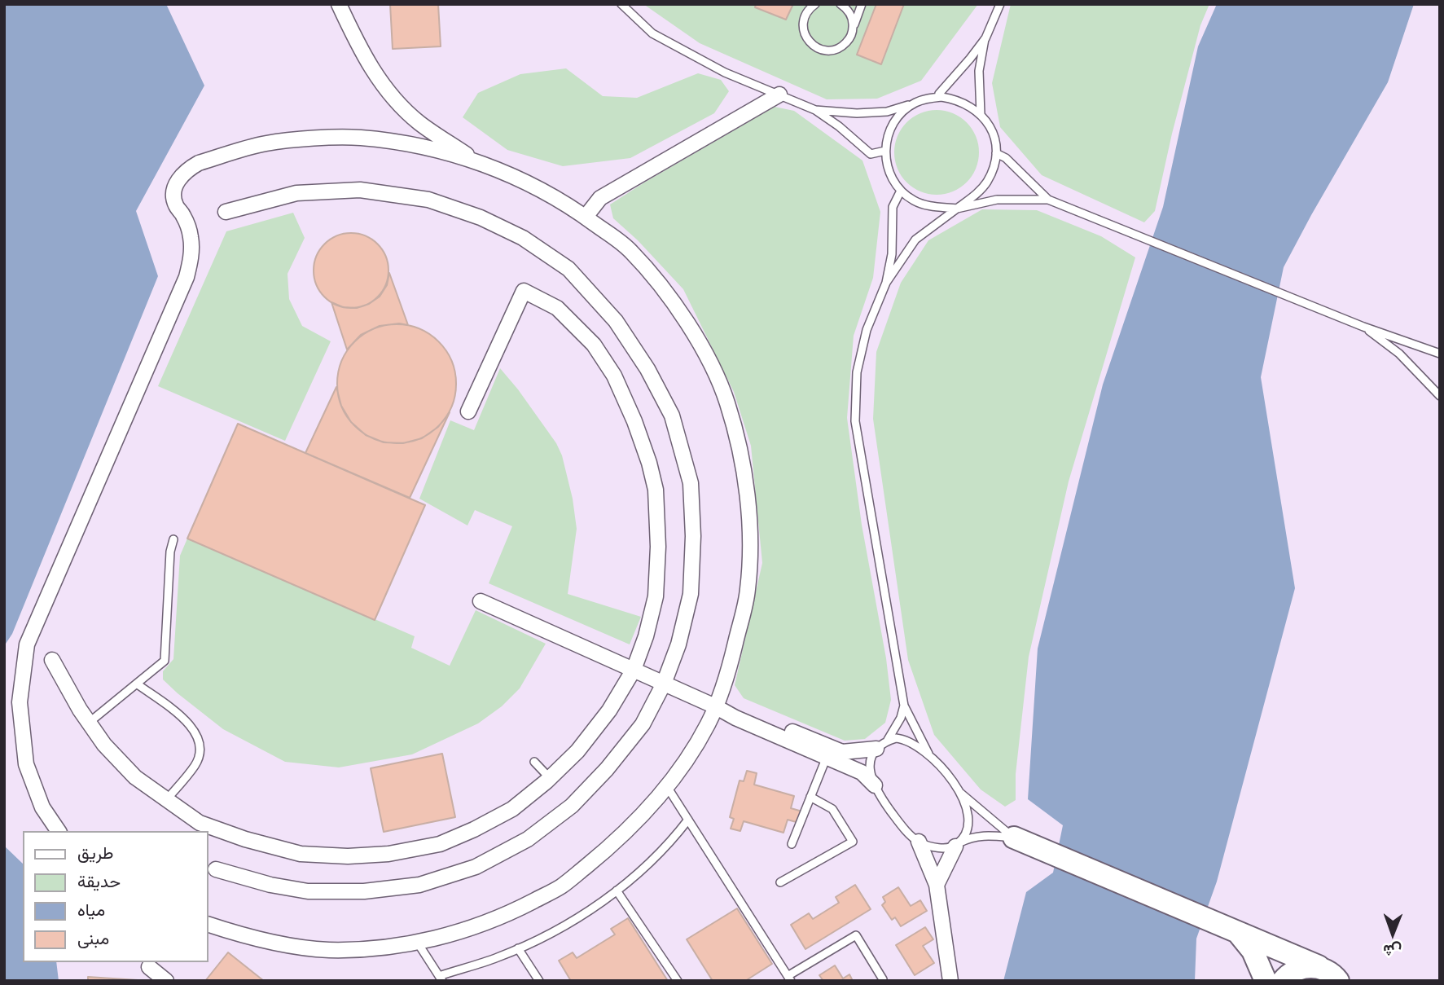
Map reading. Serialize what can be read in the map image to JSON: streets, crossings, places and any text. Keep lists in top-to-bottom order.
{
  "legend": [
    "طريق",
    "حديقة",
    "مياه",
    "مبنى"
  ],
  "north": "bottom"
}
